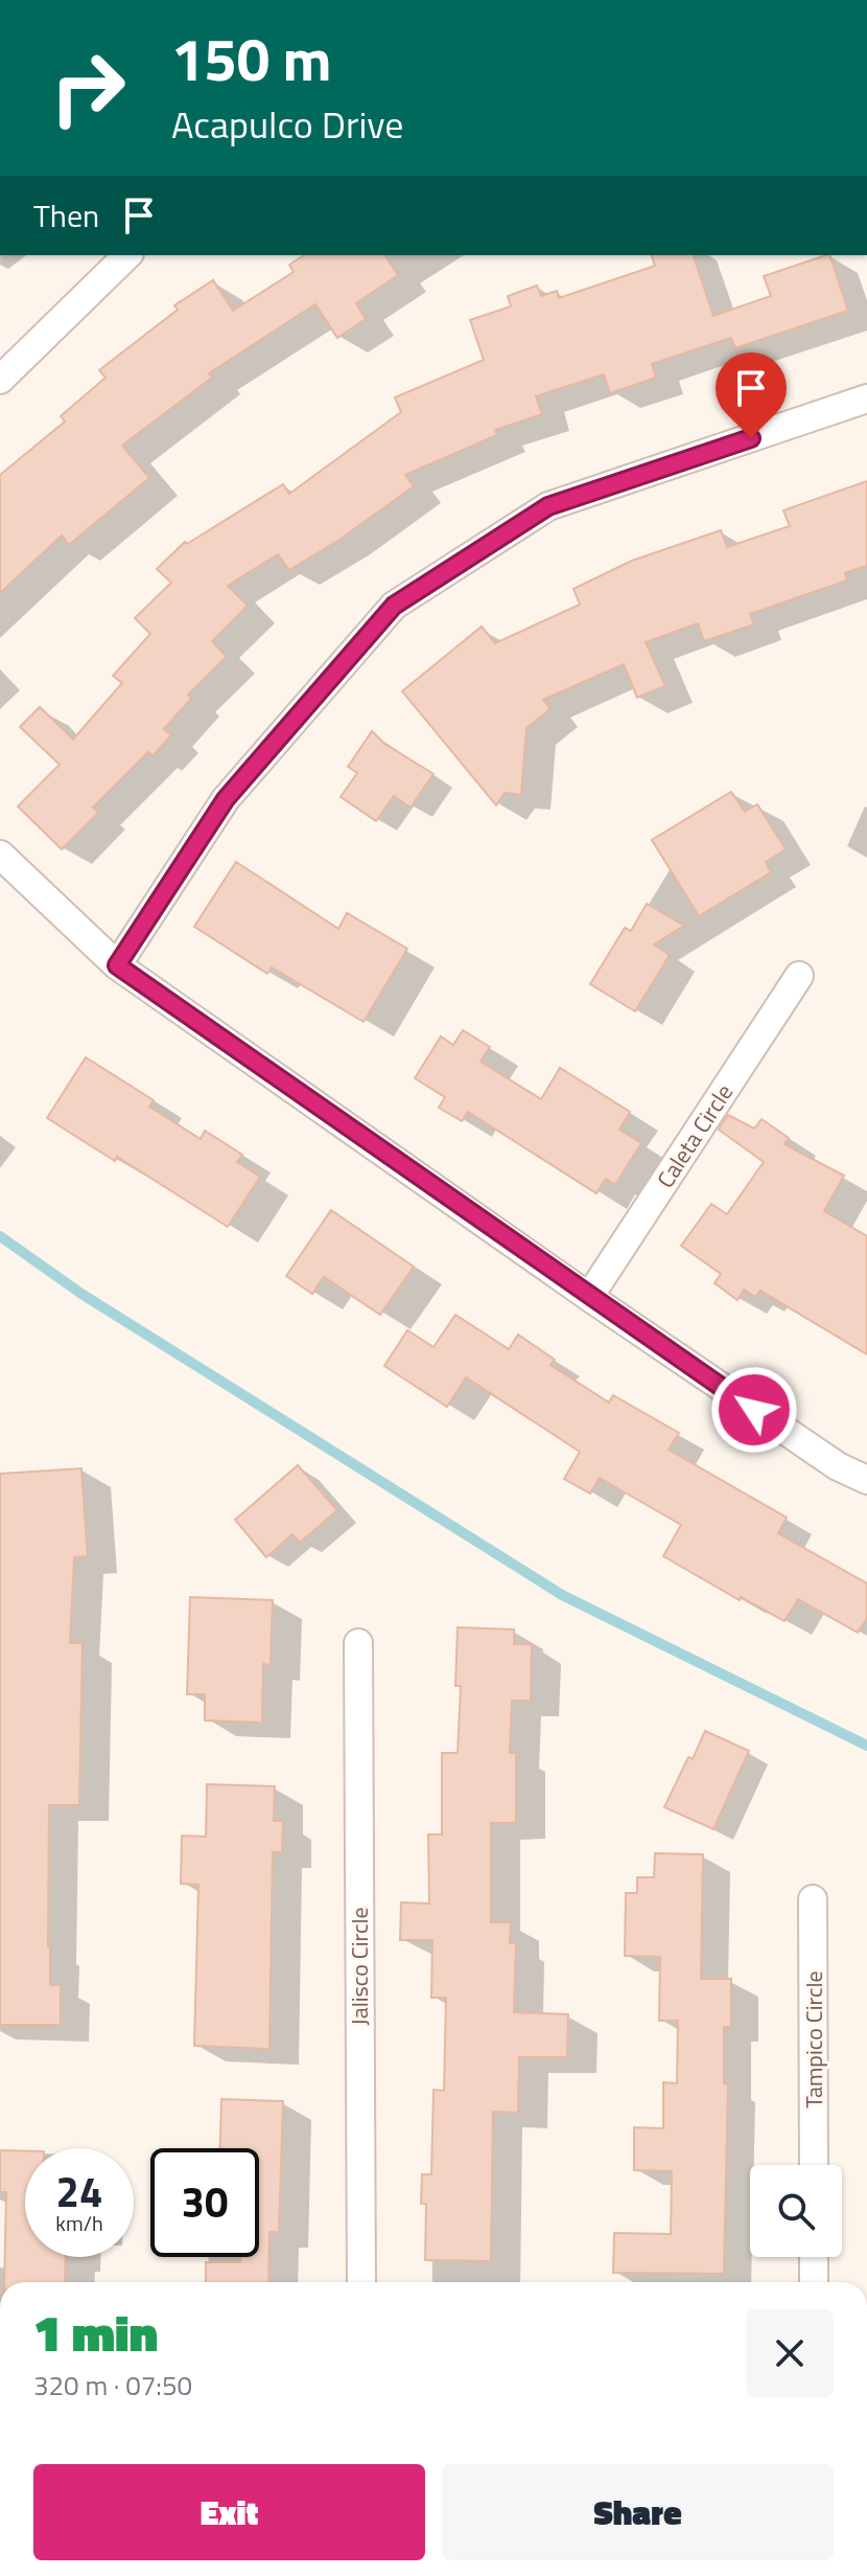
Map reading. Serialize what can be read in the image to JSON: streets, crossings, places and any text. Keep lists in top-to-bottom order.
{
  "streets": {
    "street": ["Caleta Circle", "Jalisco Circle", "Tampico Circle"]
  },
  "page": {
    "turn": ["150 m", "Acapulco Drive"],
    "then": "Then",
    "speed": "24 km/h",
    "limit": "30",
    "heading": ["1 min", "320 m · 07:50"],
    "buttons": ["Exit", "Share"]
  }
}
